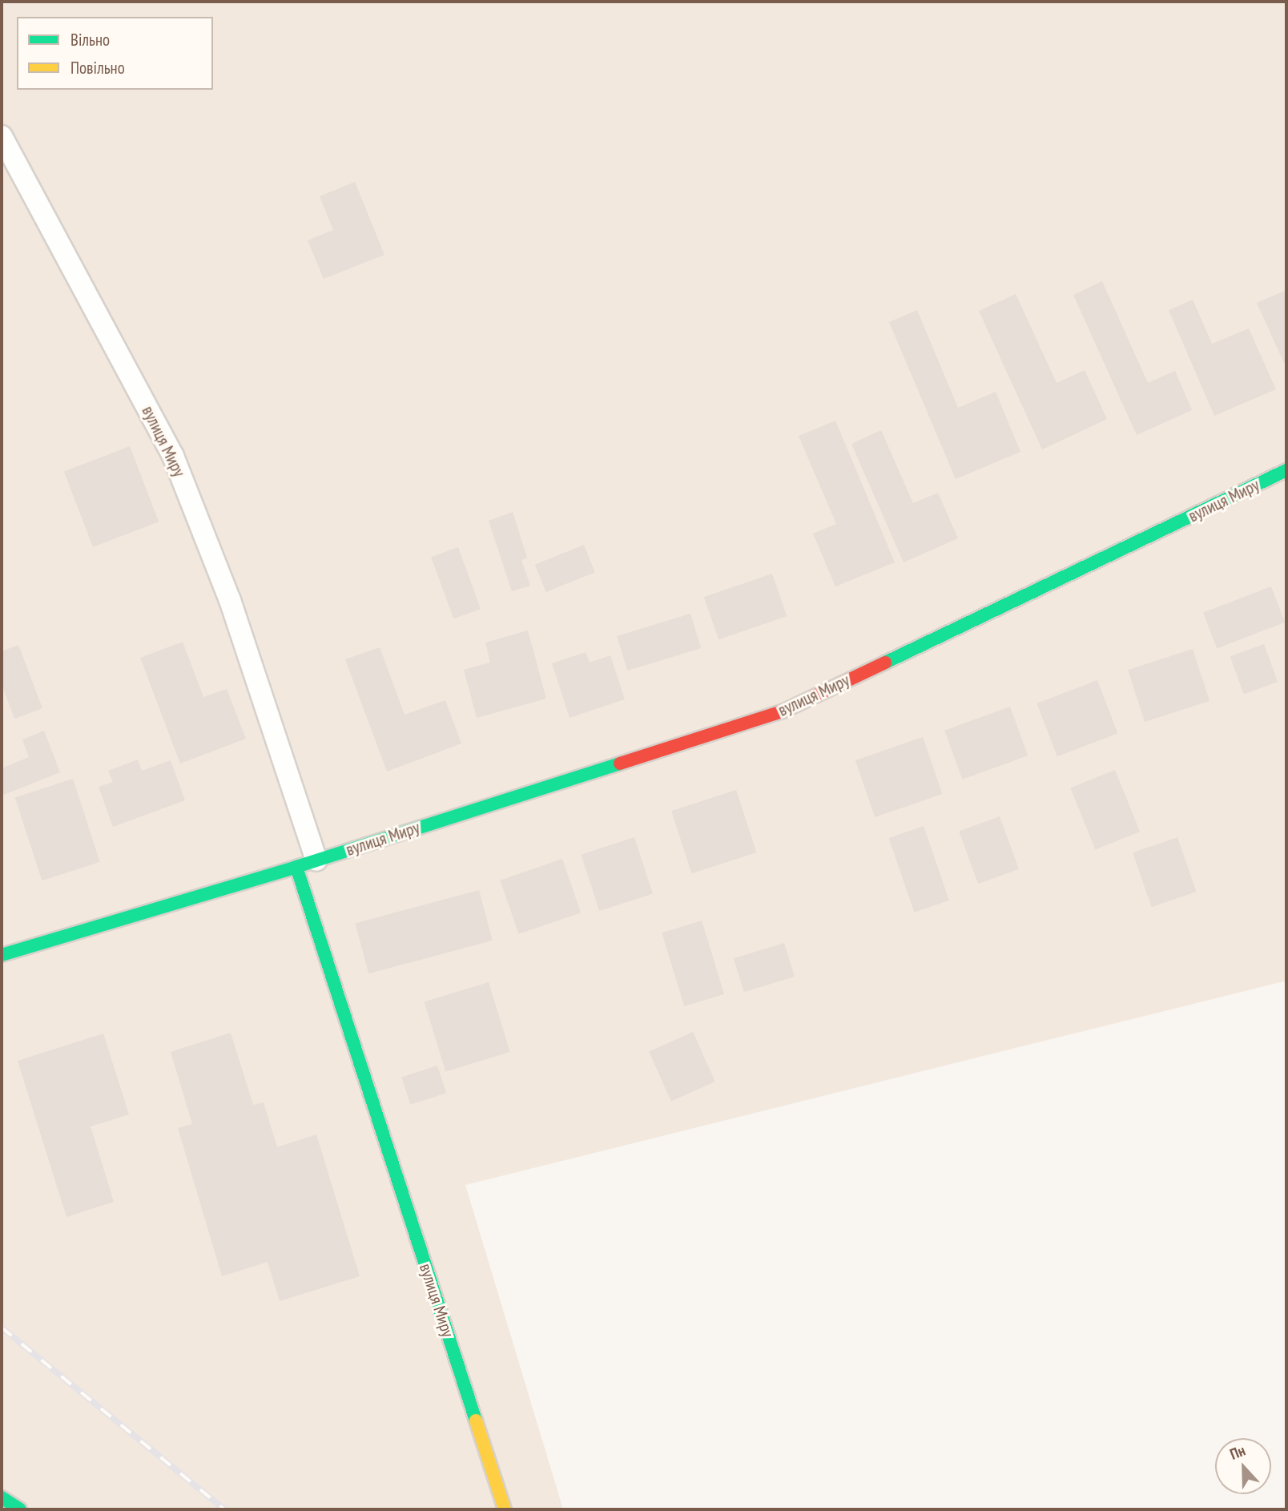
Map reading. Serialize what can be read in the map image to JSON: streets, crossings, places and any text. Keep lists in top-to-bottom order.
{
  "streets": {
    "street": ["вулиця Миру"]
  },
  "legend": ["Вільно", "Повільно"],
  "north": "top"
}
